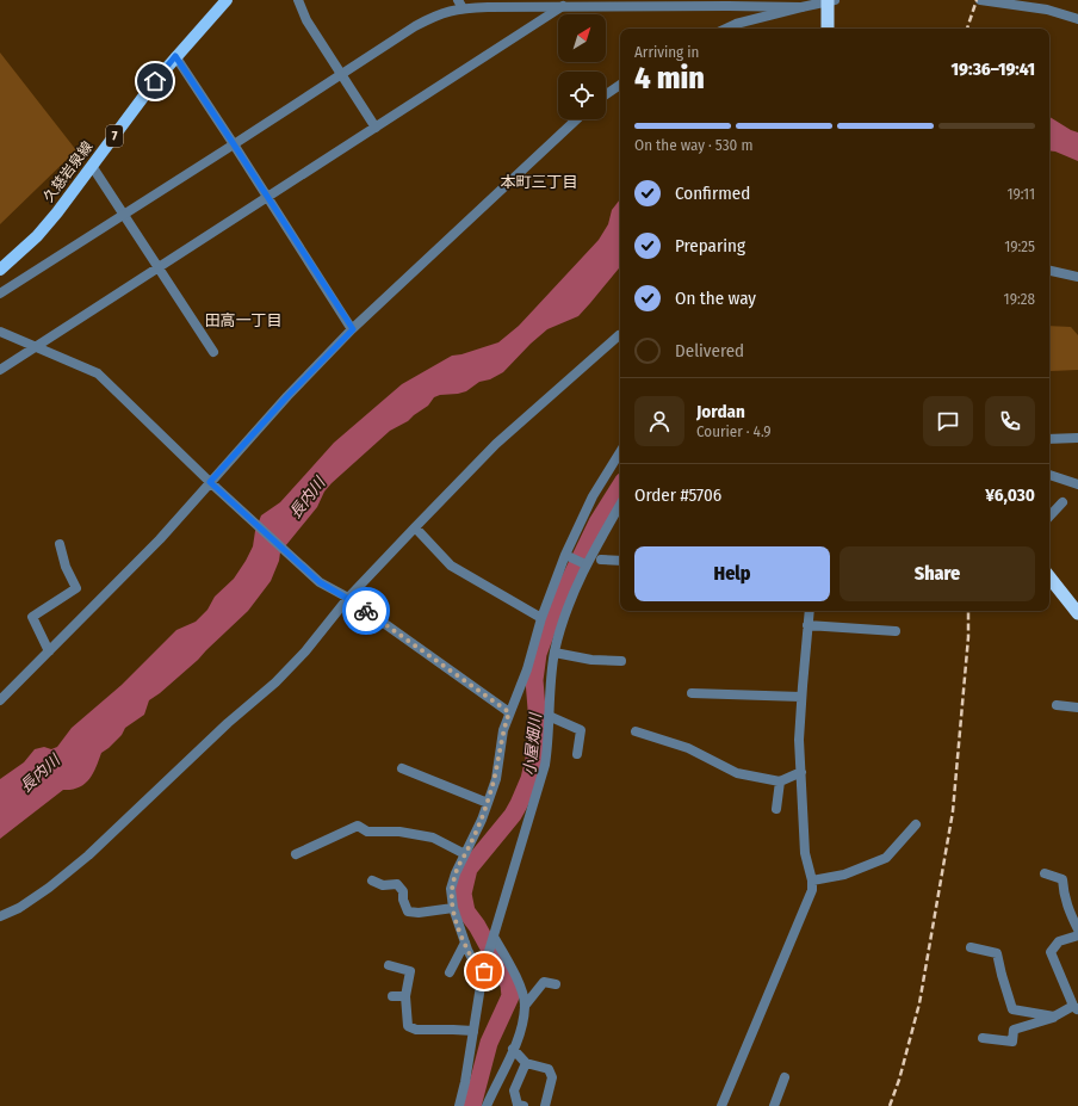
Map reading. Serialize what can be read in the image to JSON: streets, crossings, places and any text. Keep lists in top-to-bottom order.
{
  "streets": {
    "main road": ["7", "久慈岩泉線"]
  },
  "districts": ["本町三丁目", "田高一丁目"],
  "water": ["長内川", "小屋畑川"],
  "north": "top right",
  "page": {
    "heading": ["4 min", "Arriving in", "19:36–19:41"],
    "panel": [
      "Jordan",
      "Courier · 4.9",
      "Order #5706",
      "¥6,030"
    ],
    "bar": "On the way · 530 m",
    "list": [
      ["Confirmed", "19:11"],
      ["Preparing", "19:25"],
      ["On the way", "19:28"],
      "Delivered"
    ],
    "buttons": ["Help", "Share"]
  }
}
